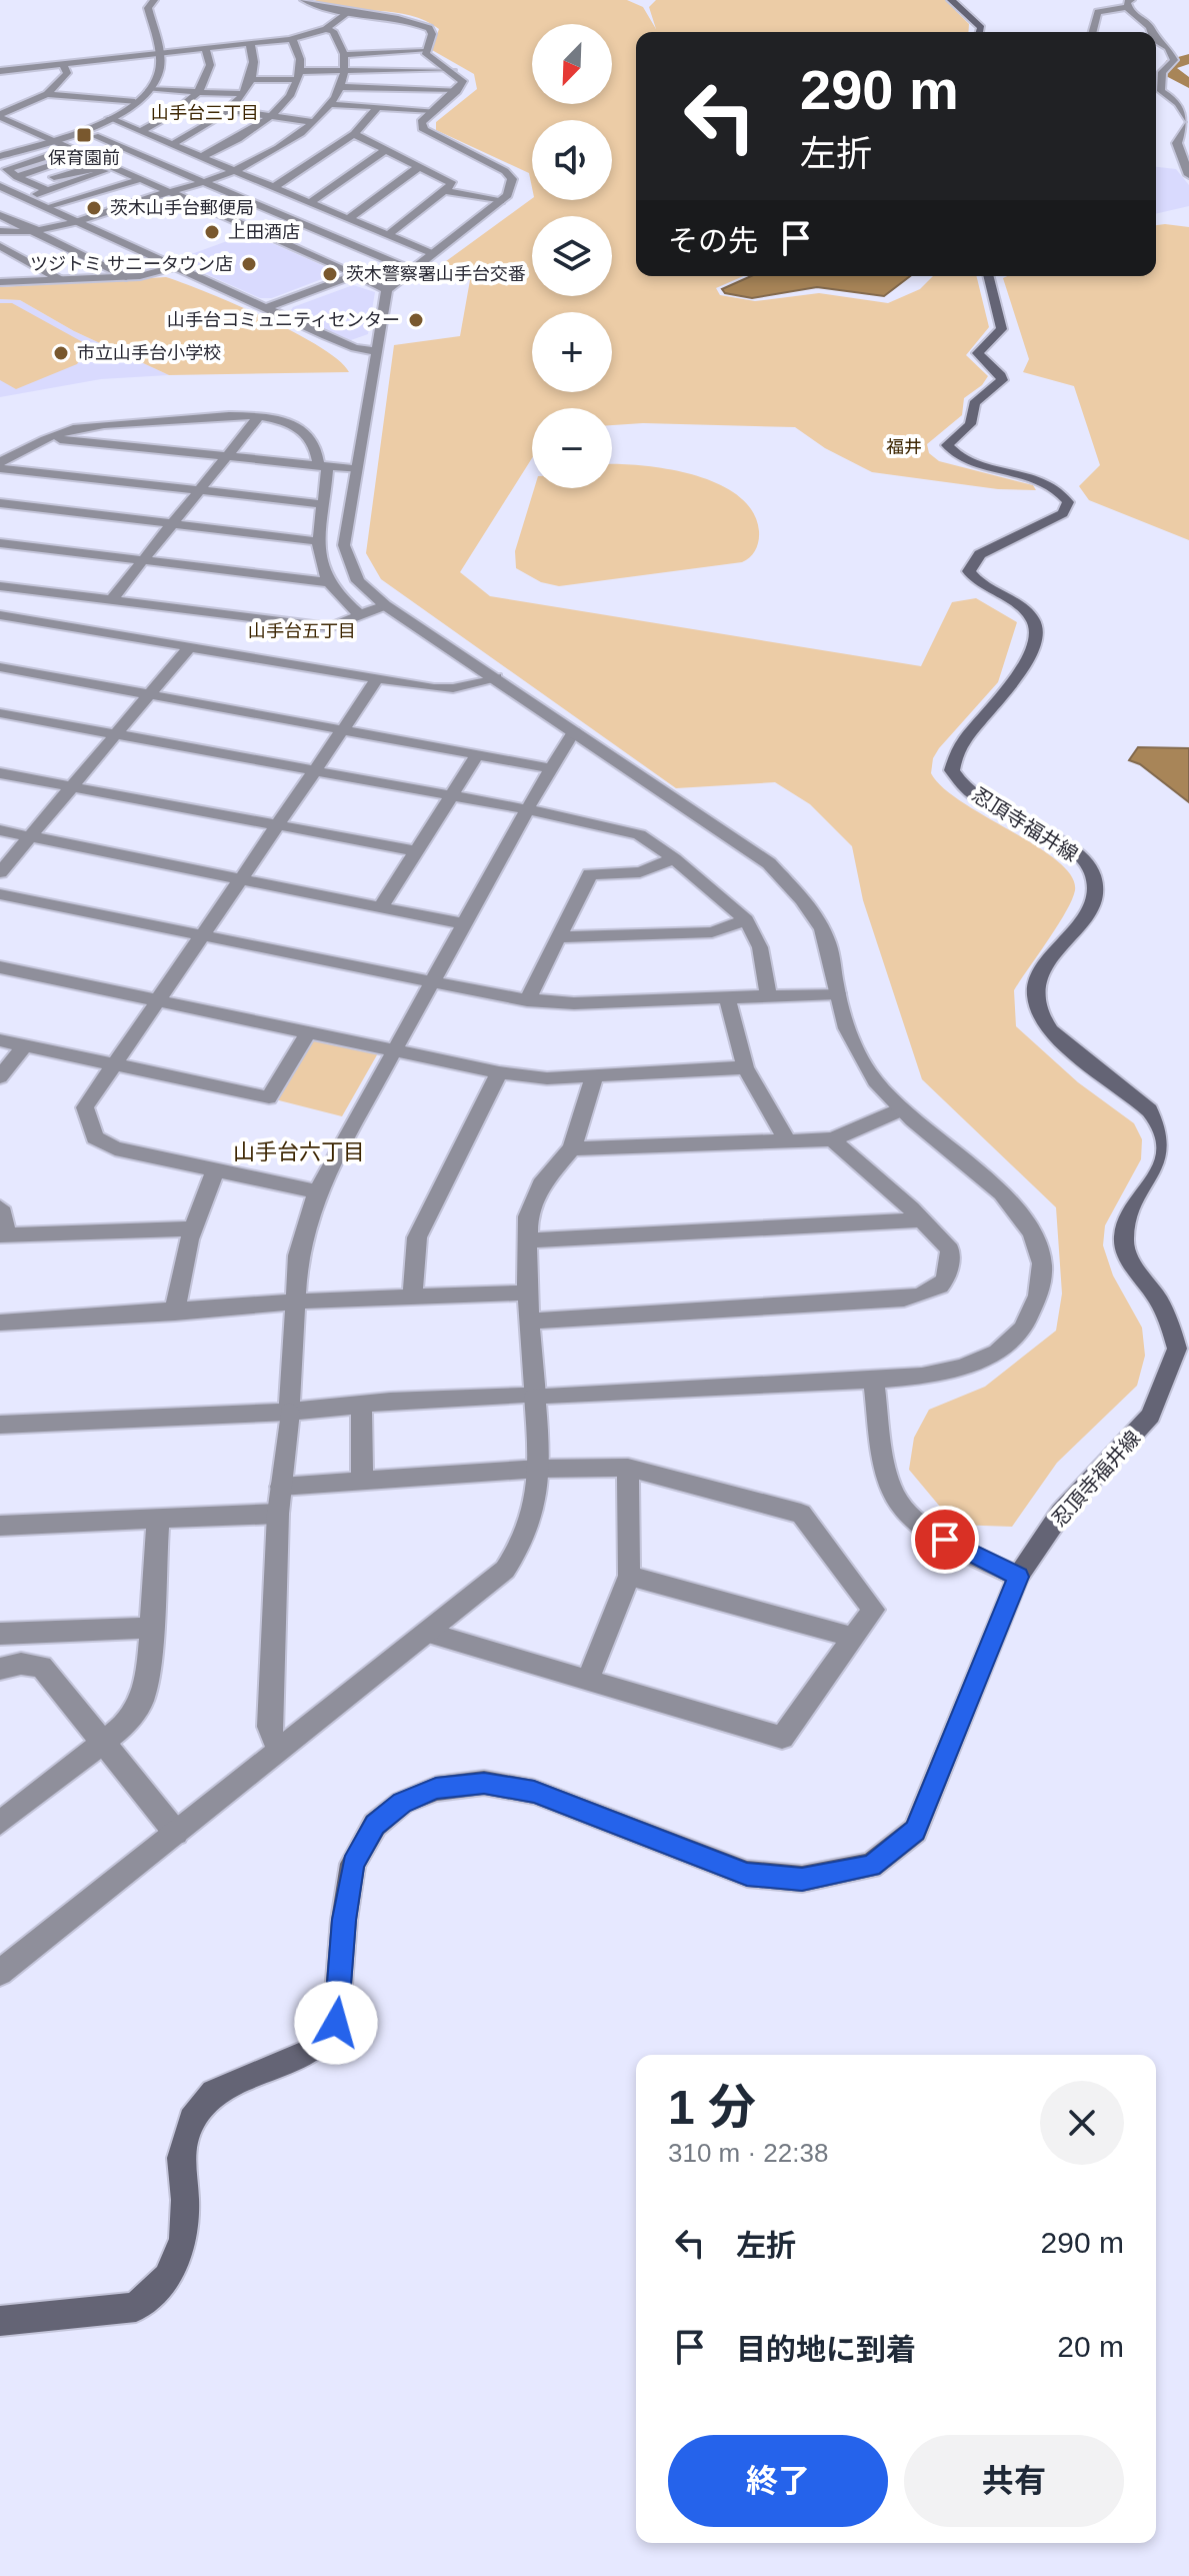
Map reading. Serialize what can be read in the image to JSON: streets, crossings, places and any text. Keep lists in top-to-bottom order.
{
  "streets": {
    "main road": ["忍頂寺福井線"]
  },
  "districts": [
    "山手台三丁目",
    "福井",
    "山手台五丁目",
    "山手台六丁目"
  ],
  "places": {
    "transit": ["保育園前"],
    "other": [
      "茨木山手台郵便局",
      "上田酒店",
      "ツジトミ サニータウン店",
      "茨木警察署山手台交番",
      "山手台コミュニティセンター",
      "市立山手台小学校"
    ]
  },
  "north": "bottom left",
  "page": {
    "map_buttons": ["+", "−"],
    "turn": ["290 m", "左折"],
    "then": "その先",
    "heading": ["1 分", "310 m · 22:38"],
    "list": [
      {
        "name": "左折",
        "value": "290 m"
      },
      {
        "name": "目的地に到着",
        "value": "20 m"
      }
    ],
    "buttons": ["終了", "共有"]
  }
}
